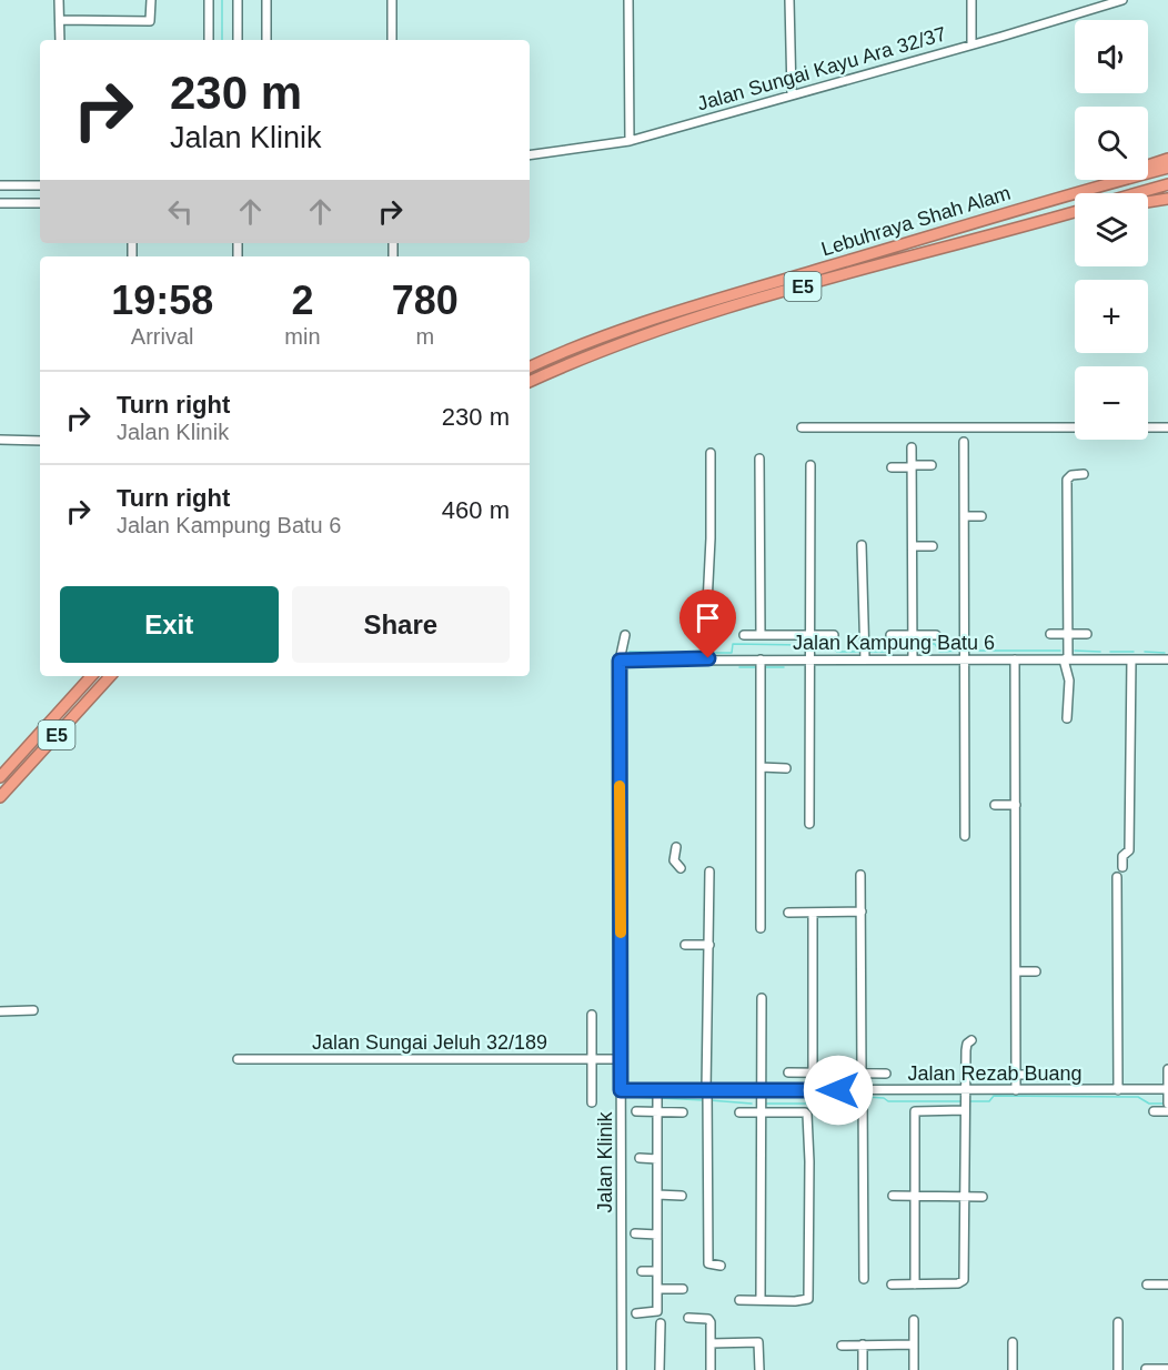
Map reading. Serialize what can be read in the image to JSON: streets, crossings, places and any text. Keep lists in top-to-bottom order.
{
  "streets": {
    "highway": ["Lebuhraya Shah Alam", "E5"],
    "street": [
      "Jalan Sungai Kayu Ara 32/37",
      "Jalan Kampung Batu 6",
      "Jalan Sungai Jeluh 32/189",
      "Jalan Rezab Buang",
      "Jalan Klinik"
    ]
  },
  "crossings": [
    ["Jalan Kampung Batu 6", "Jalan Klinik"],
    ["Jalan Sungai Jeluh 32/189", "Jalan Klinik"],
    ["Jalan Rezab Buang", "Jalan Klinik"]
  ],
  "page": {
    "map_buttons": ["+", "−"],
    "turn": ["230 m", "Jalan Klinik"],
    "eta": [
      "19:58",
      "Arrival",
      "2",
      "min",
      "780",
      "m"
    ],
    "list": [
      {
        "name": "Turn right",
        "note": "Jalan Klinik",
        "value": "230 m"
      },
      {
        "name": "Turn right",
        "note": "Jalan Kampung Batu 6",
        "value": "460 m"
      }
    ],
    "buttons": ["Exit", "Share"]
  }
}
